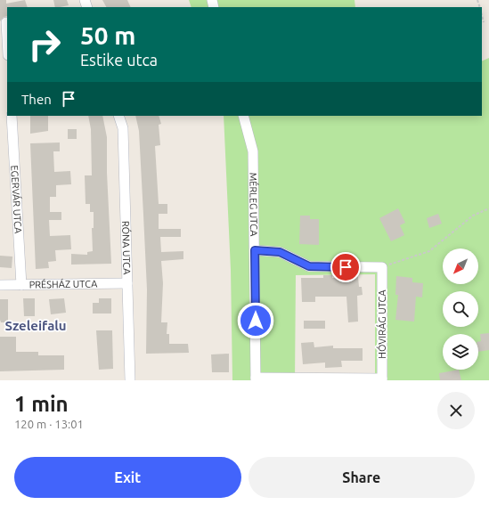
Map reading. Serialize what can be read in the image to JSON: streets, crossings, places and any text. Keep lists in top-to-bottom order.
{
  "streets": {
    "street": [
      "EGERVÁR UTCA",
      "MÉRLEG UTCA",
      "RÓNA UTCA",
      "PRÉSHÁZ UTCA",
      "HÓVIRÁG UTCA"
    ]
  },
  "crossings": [
    ["EGERVÁR UTCA", "PRÉSHÁZ UTCA"],
    ["RÓNA UTCA", "PRÉSHÁZ UTCA"]
  ],
  "districts": ["Szeleifalu"],
  "north": "bottom left",
  "page": {
    "turn": ["50 m", "Estike utca"],
    "then": "Then",
    "heading": ["1 min", "120 m · 13:01"],
    "buttons": ["Exit", "Share"]
  }
}
